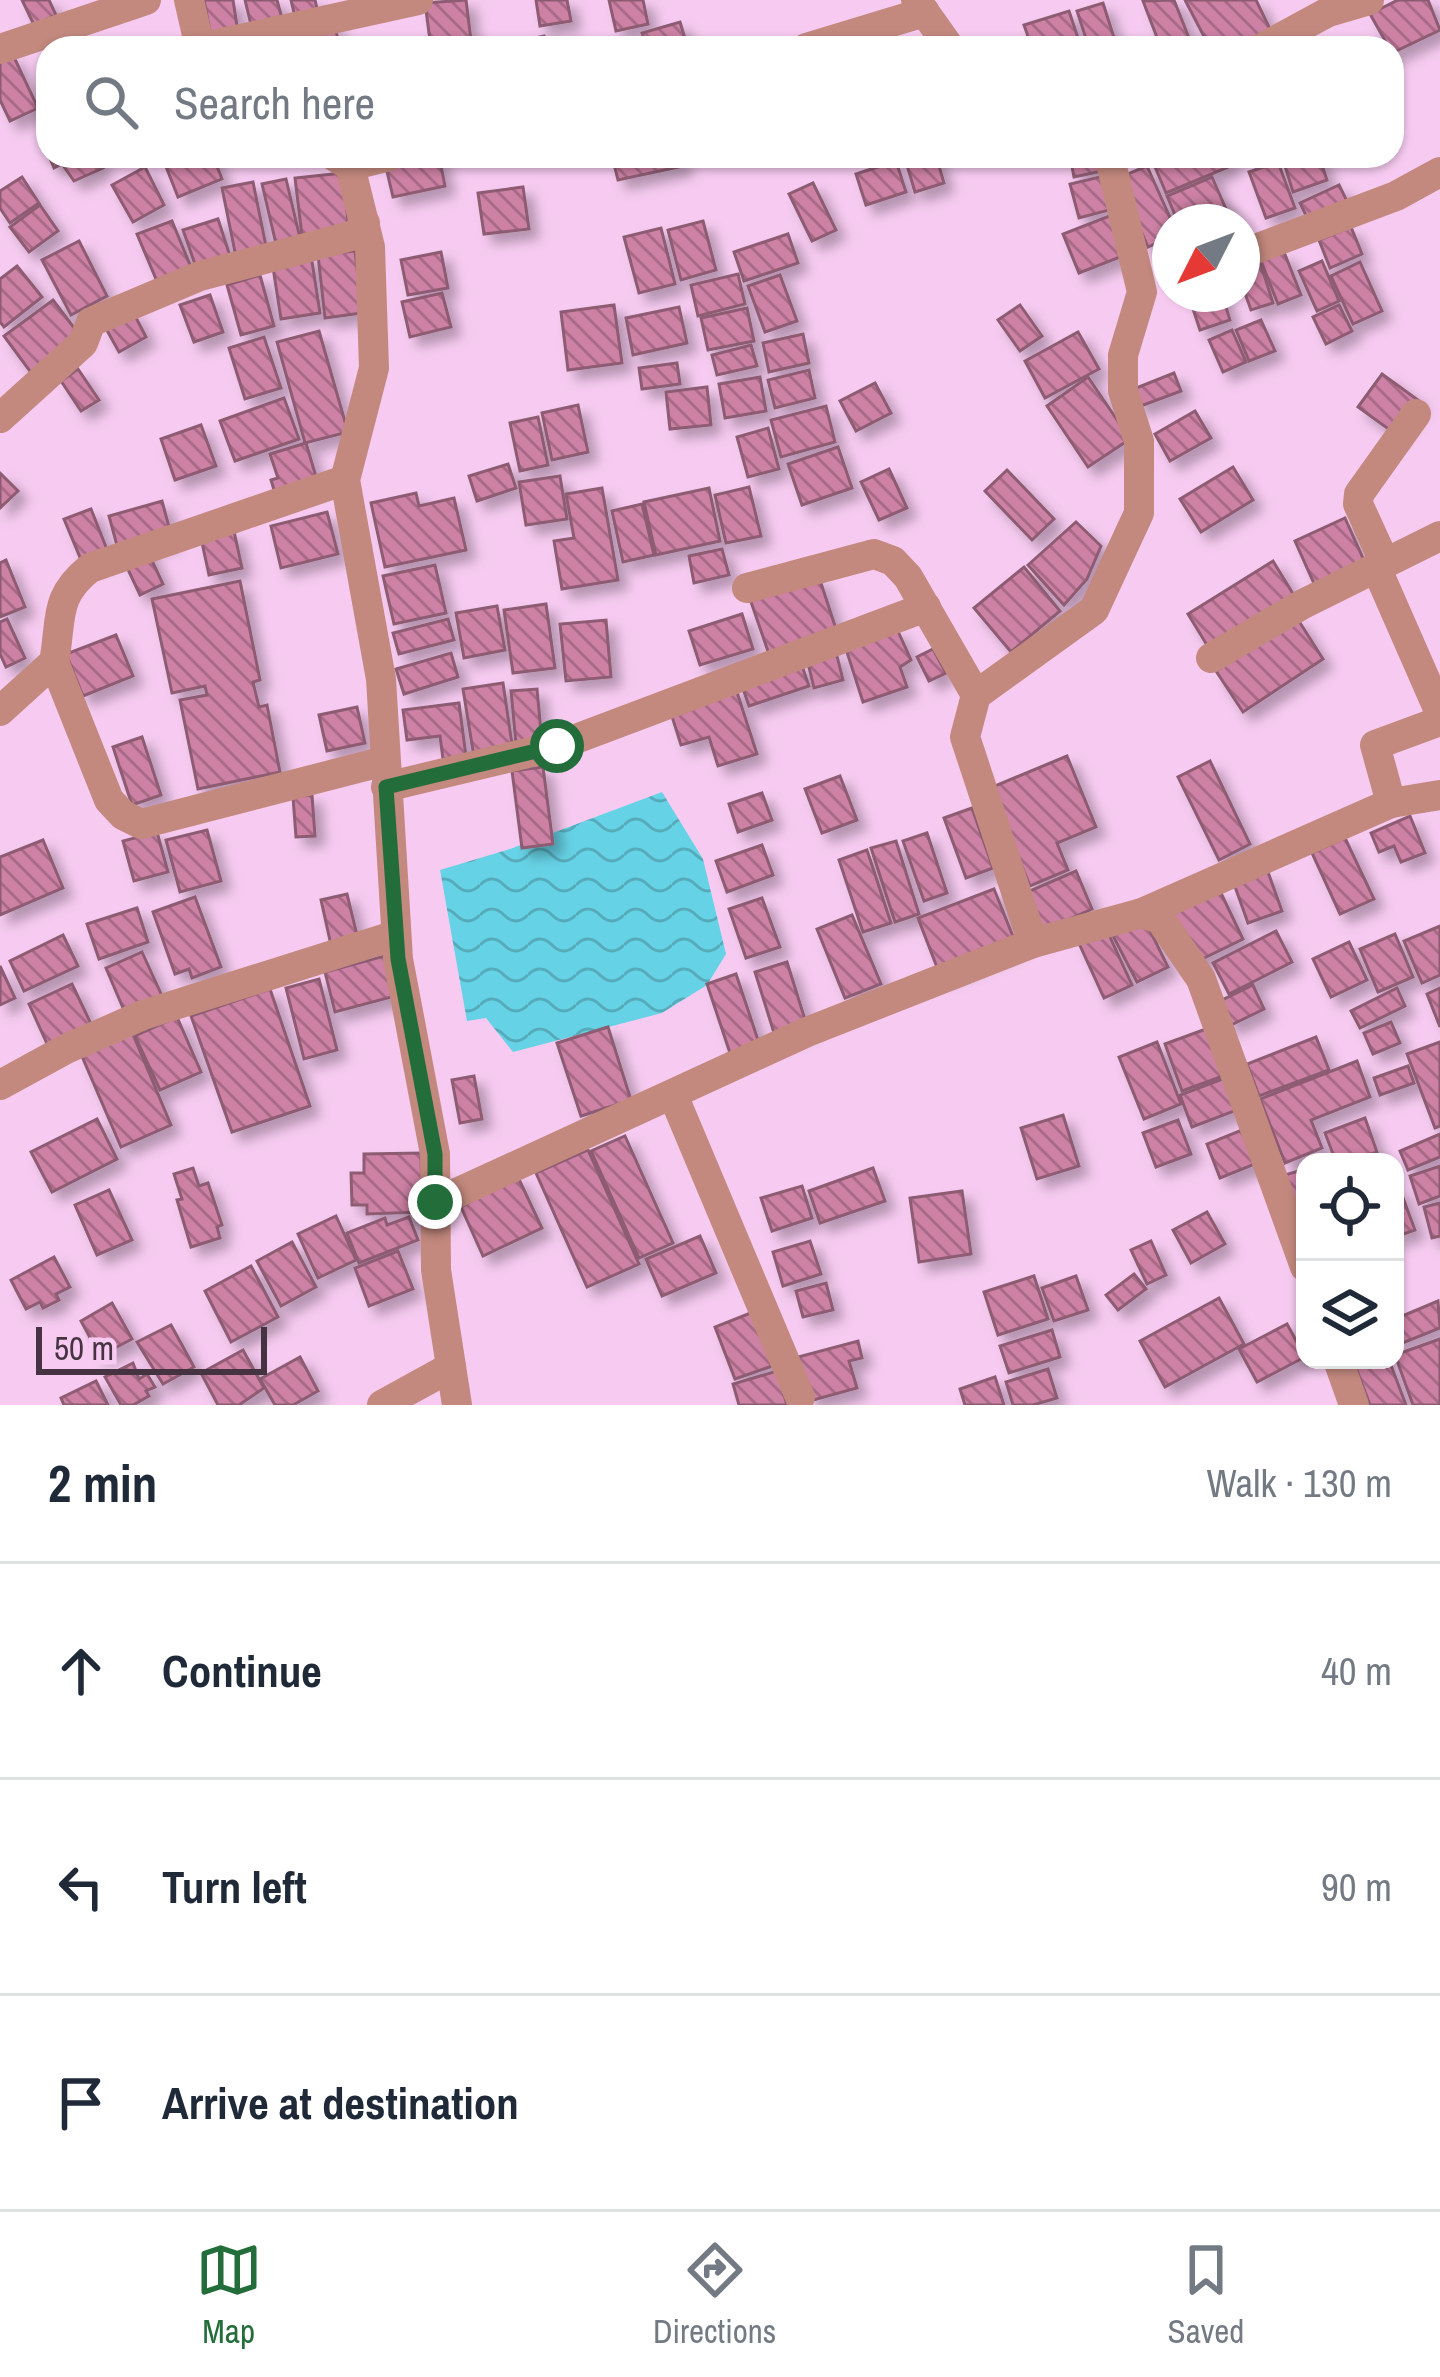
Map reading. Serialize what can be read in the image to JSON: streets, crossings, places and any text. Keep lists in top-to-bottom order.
{
  "scale_bar": "50 m",
  "north": "bottom left",
  "page": {
    "search": "Search here",
    "scale": "50 m",
    "heading": ["2 min", "Walk · 130 m"],
    "list": [
      ["Continue", "40 m"],
      ["Turn left", "90 m"],
      "Arrive at destination"
    ],
    "nav": ["Map", "Directions", "Saved"]
  }
}
